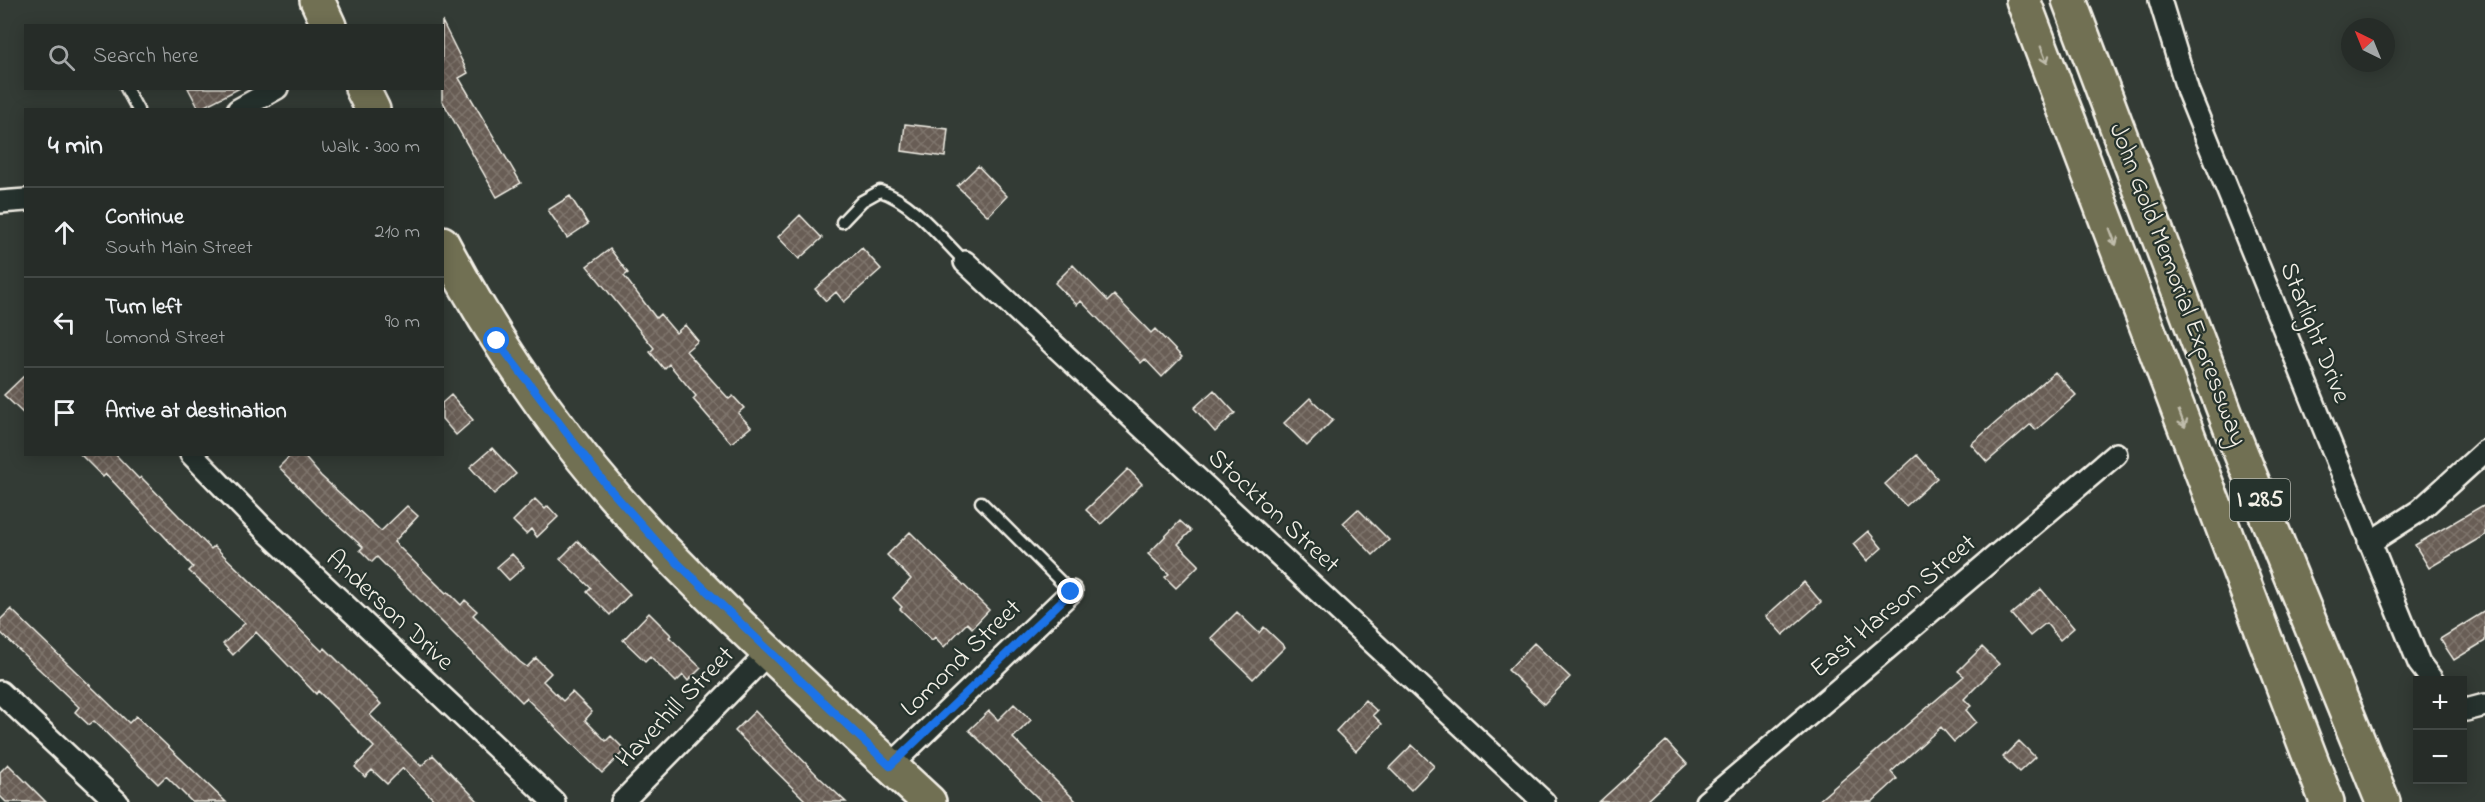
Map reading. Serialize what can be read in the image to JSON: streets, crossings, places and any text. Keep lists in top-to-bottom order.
{
  "streets": {
    "main road": ["John Gold Memorial Expressway", "I 285"],
    "street": [
      "Starlight Drive",
      "Stockton Street",
      "East Harson Street",
      "Anderson Drive",
      "Lomond Street",
      "Haverhill Street"
    ]
  },
  "north": "top left",
  "page": {
    "search": "Search here",
    "heading": ["4 min", "Walk · 300 m"],
    "list": [
      ["Continue", "South Main Street", "210 m"],
      ["Turn left", "Lomond Street", "90 m"],
      "Arrive at destination"
    ],
    "map_buttons": ["+", "−"]
  }
}
